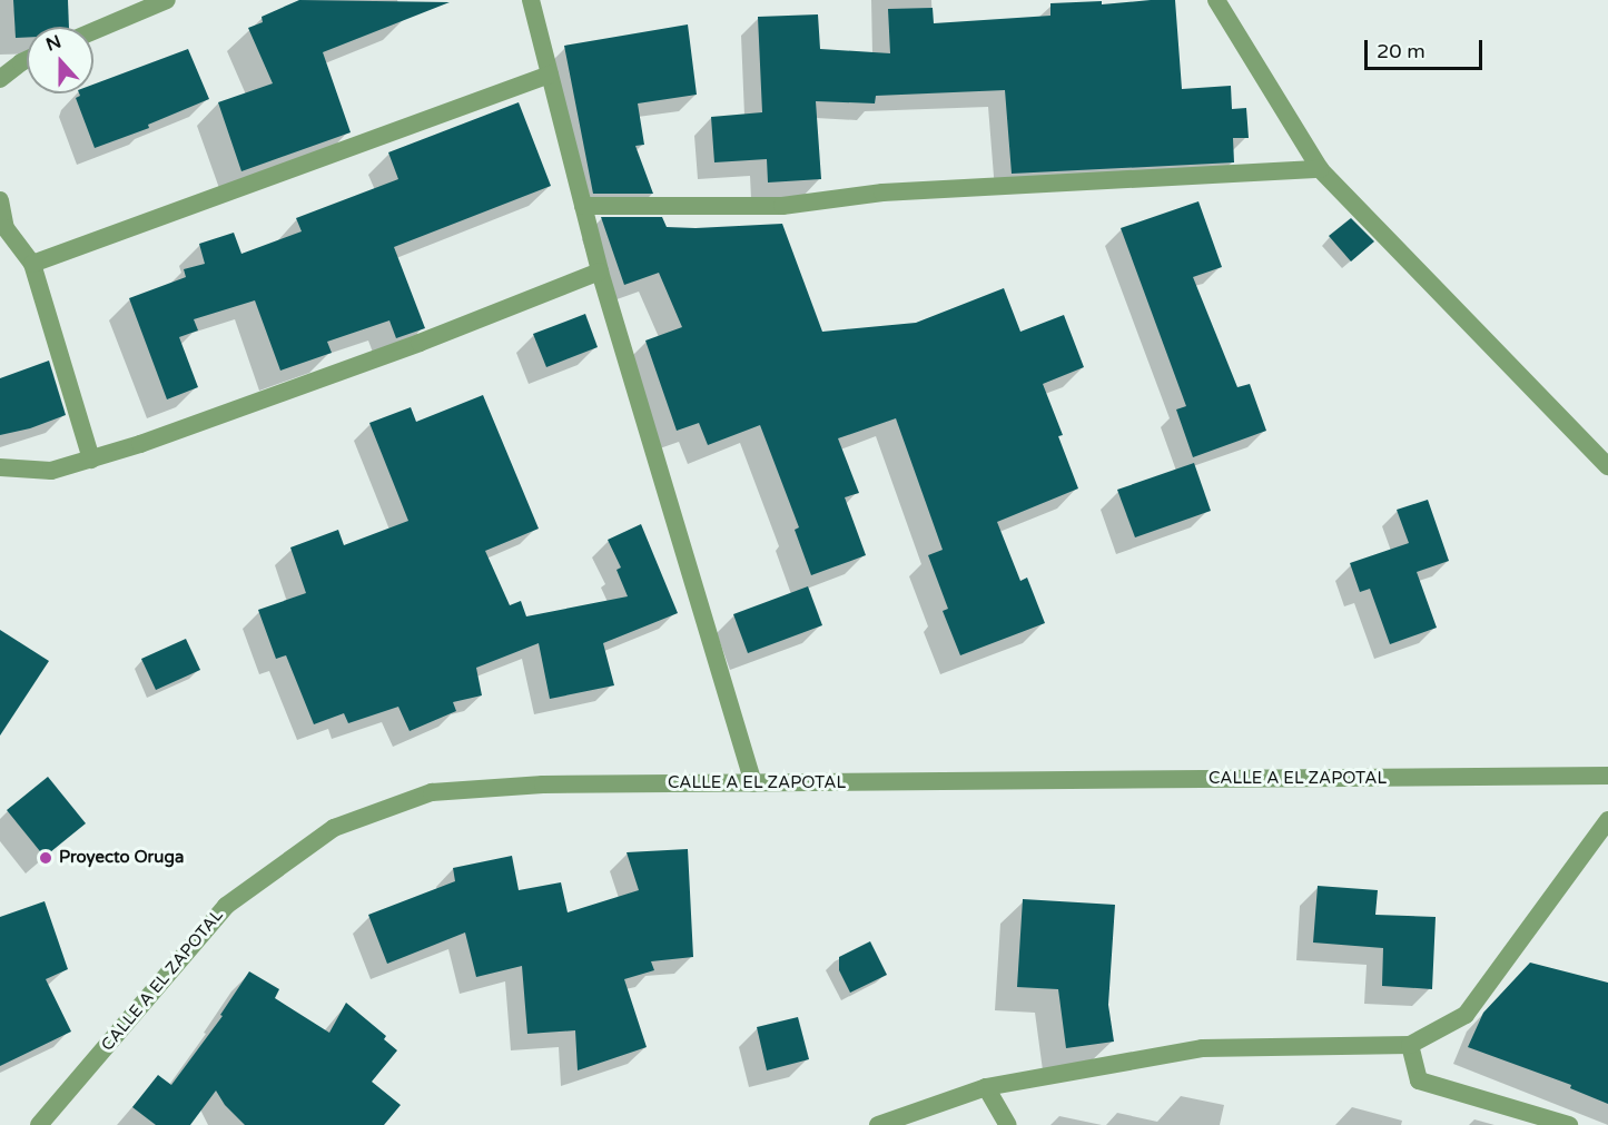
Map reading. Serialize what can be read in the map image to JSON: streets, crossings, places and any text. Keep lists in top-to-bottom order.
{
  "streets": {
    "street": ["CALLE A EL ZAPOTAL"]
  },
  "places": ["Proyecto Oruga"],
  "scale_bar": "20 m",
  "north": "top"
}
